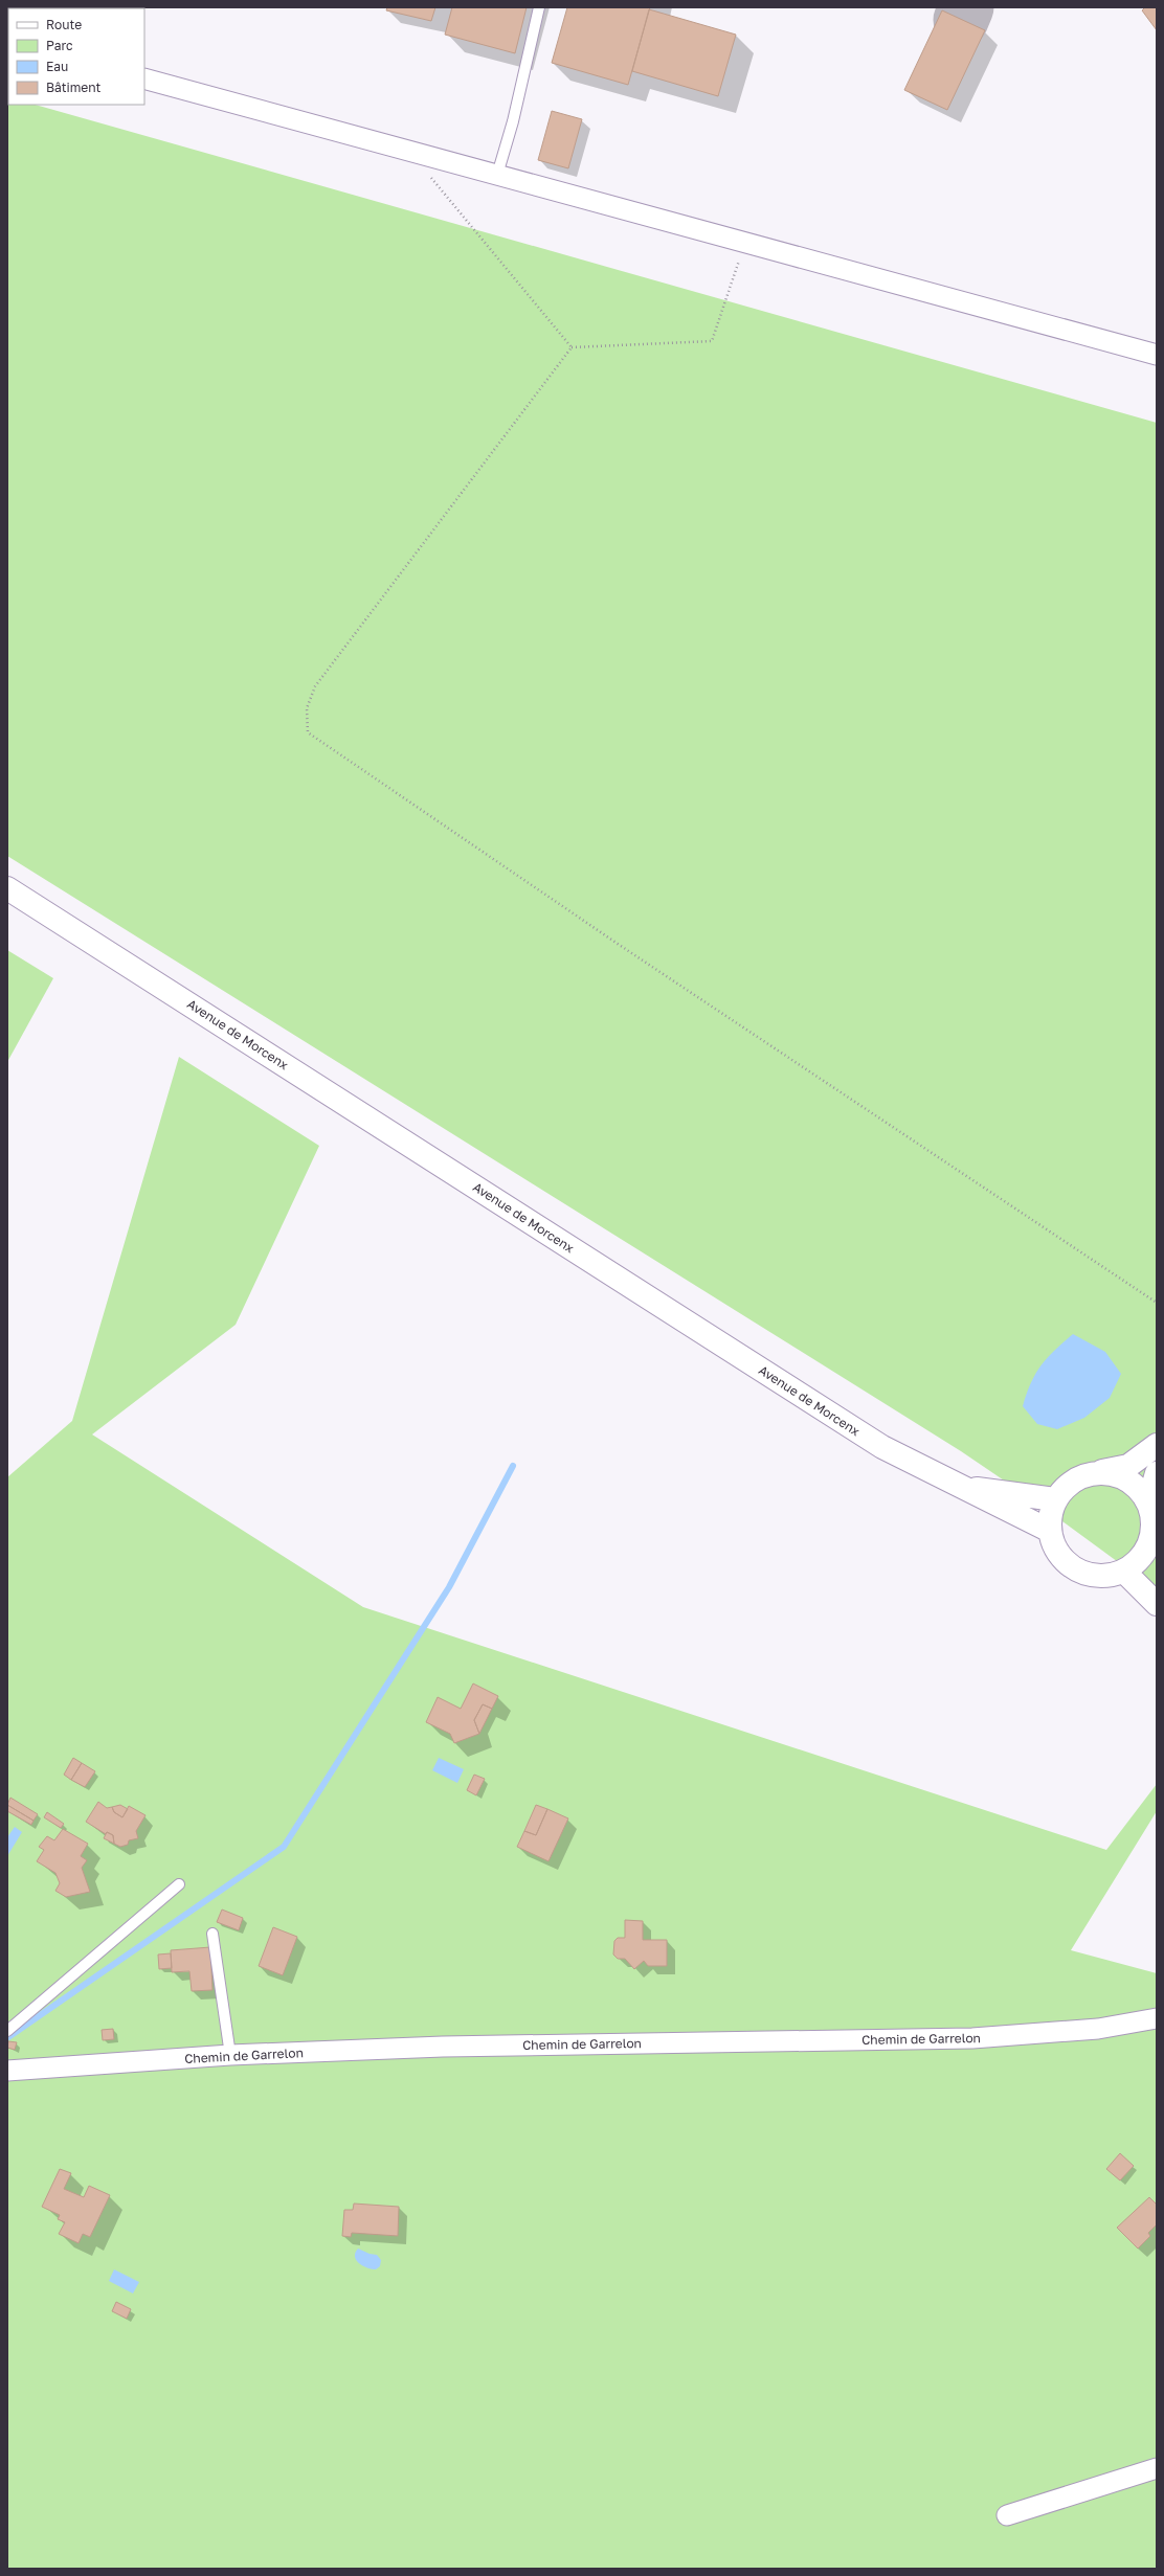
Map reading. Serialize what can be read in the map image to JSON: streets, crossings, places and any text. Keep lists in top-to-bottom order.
{
  "streets": {
    "main road": ["Avenue de Morcenx"],
    "street": ["Chemin de Garrelon"]
  },
  "legend": [
    "Route",
    "Parc",
    "Eau",
    "Bâtiment"
  ]
}
